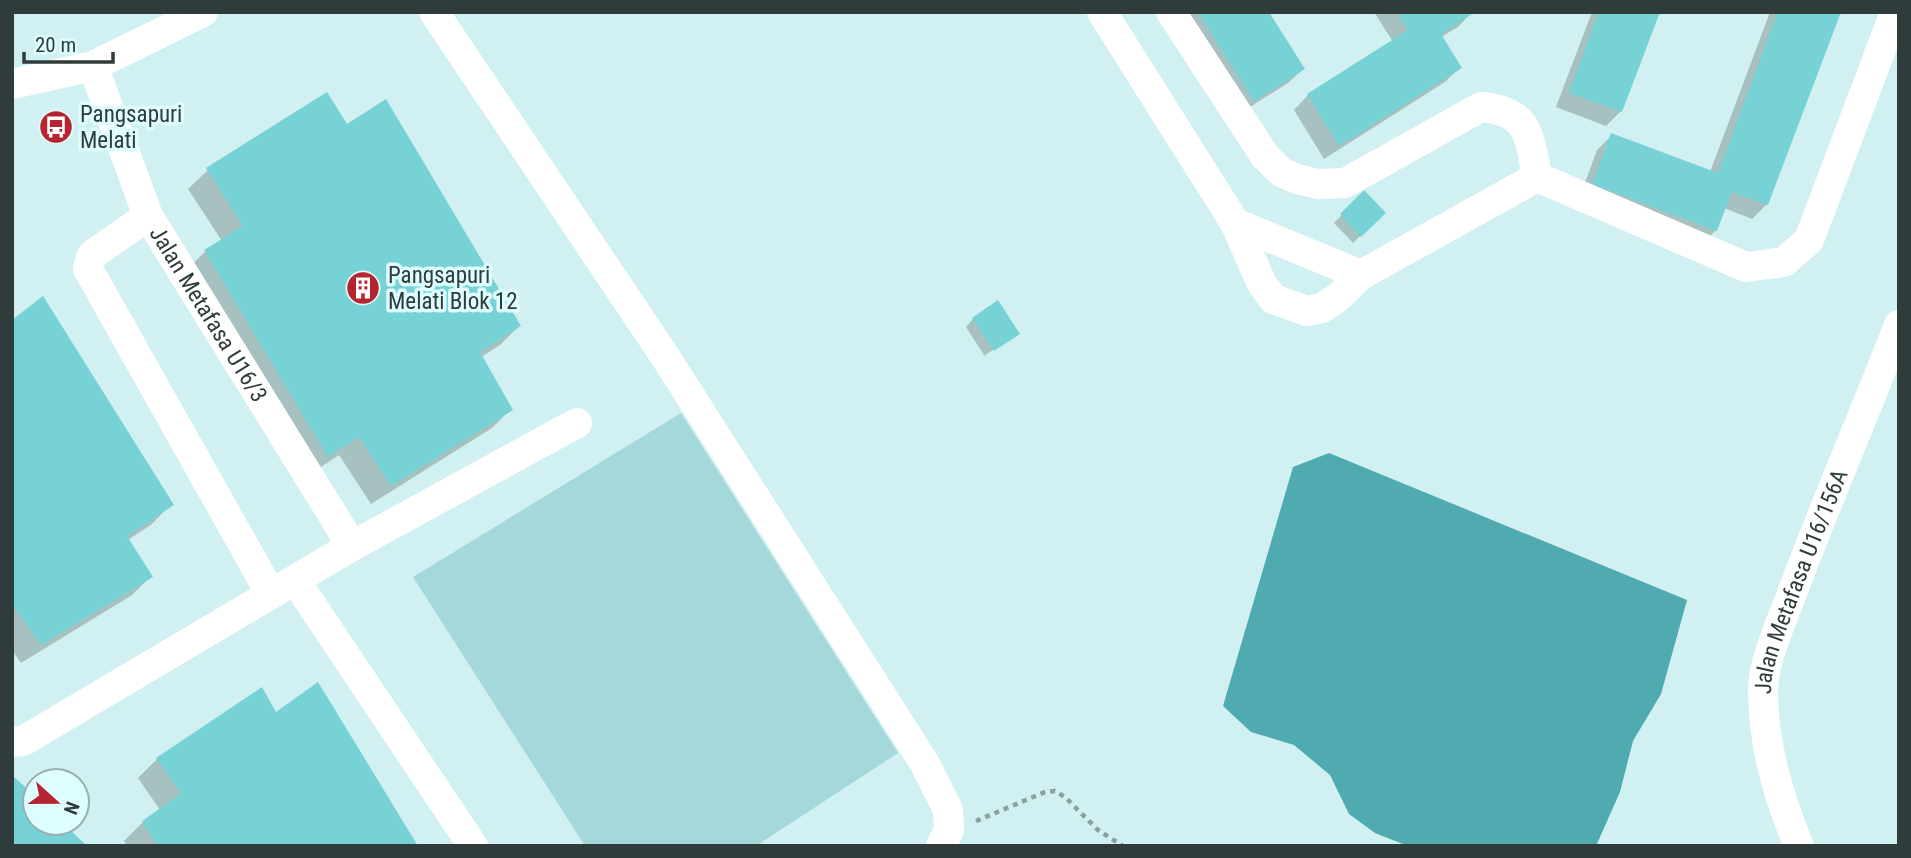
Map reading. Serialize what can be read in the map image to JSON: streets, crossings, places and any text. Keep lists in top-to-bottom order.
{
  "streets": {
    "street": ["Jalan Metafasa U16/3", "Jalan Metafasa U16/156A"]
  },
  "places": {
    "bus stop": ["Pangsapuri Melati"],
    "building": ["Pangsapuri Melati Blok 12"]
  },
  "scale_bar": "20 m",
  "north": "right"
}
